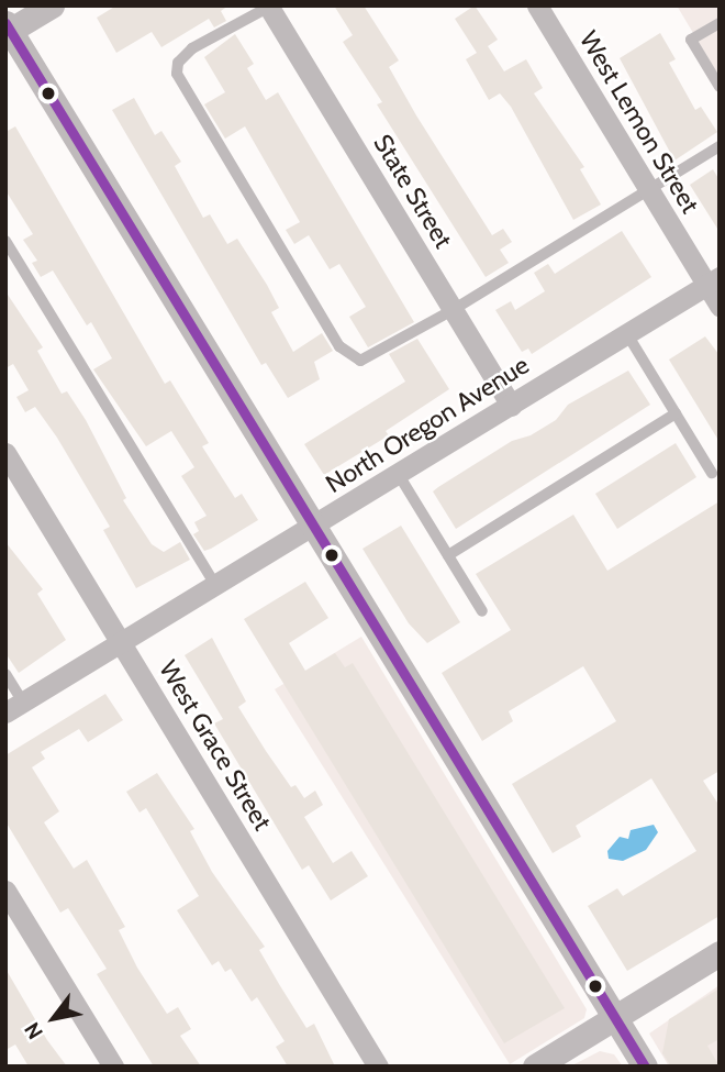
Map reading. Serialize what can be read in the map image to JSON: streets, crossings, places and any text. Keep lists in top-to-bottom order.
{
  "streets": {
    "street": [
      "West Lemon Street",
      "State Street",
      "North Oregon Avenue",
      "West Grace Street"
    ]
  },
  "crossings": [
    ["West Lemon Street", "North Oregon Avenue"],
    ["State Street", "North Oregon Avenue"],
    ["North Oregon Avenue", "West Grace Street"]
  ],
  "north": "bottom left"
}
